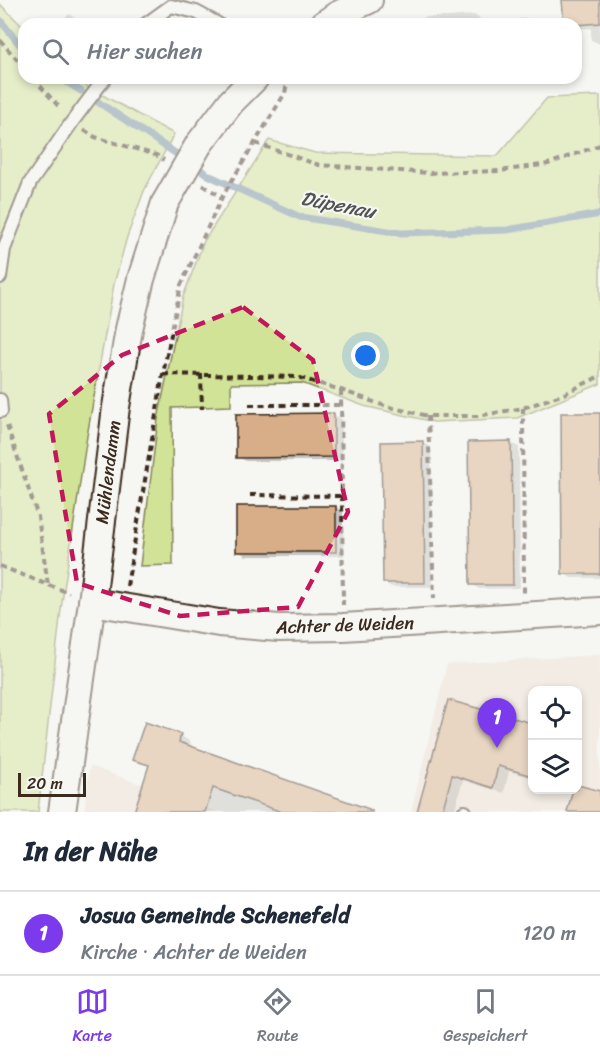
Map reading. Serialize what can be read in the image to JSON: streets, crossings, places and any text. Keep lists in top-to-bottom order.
{
  "streets": {
    "street": ["Mühlendamm", "Achter de Weiden"]
  },
  "crossings": [
    ["Mühlendamm", "Achter de Weiden"]
  ],
  "water": ["Düpenau"],
  "scale_bar": "20 m",
  "page": {
    "search": "Hier suchen",
    "pins": "1",
    "scale": "20 m",
    "heading": "In der Nähe",
    "list": [
      {
        "mark": "1",
        "name": "Josua Gemeinde Schenefeld",
        "note": "Kirche · Achter de Weiden",
        "value": "120 m"
      }
    ],
    "nav": ["Karte", "Route", "Gespeichert"]
  }
}
